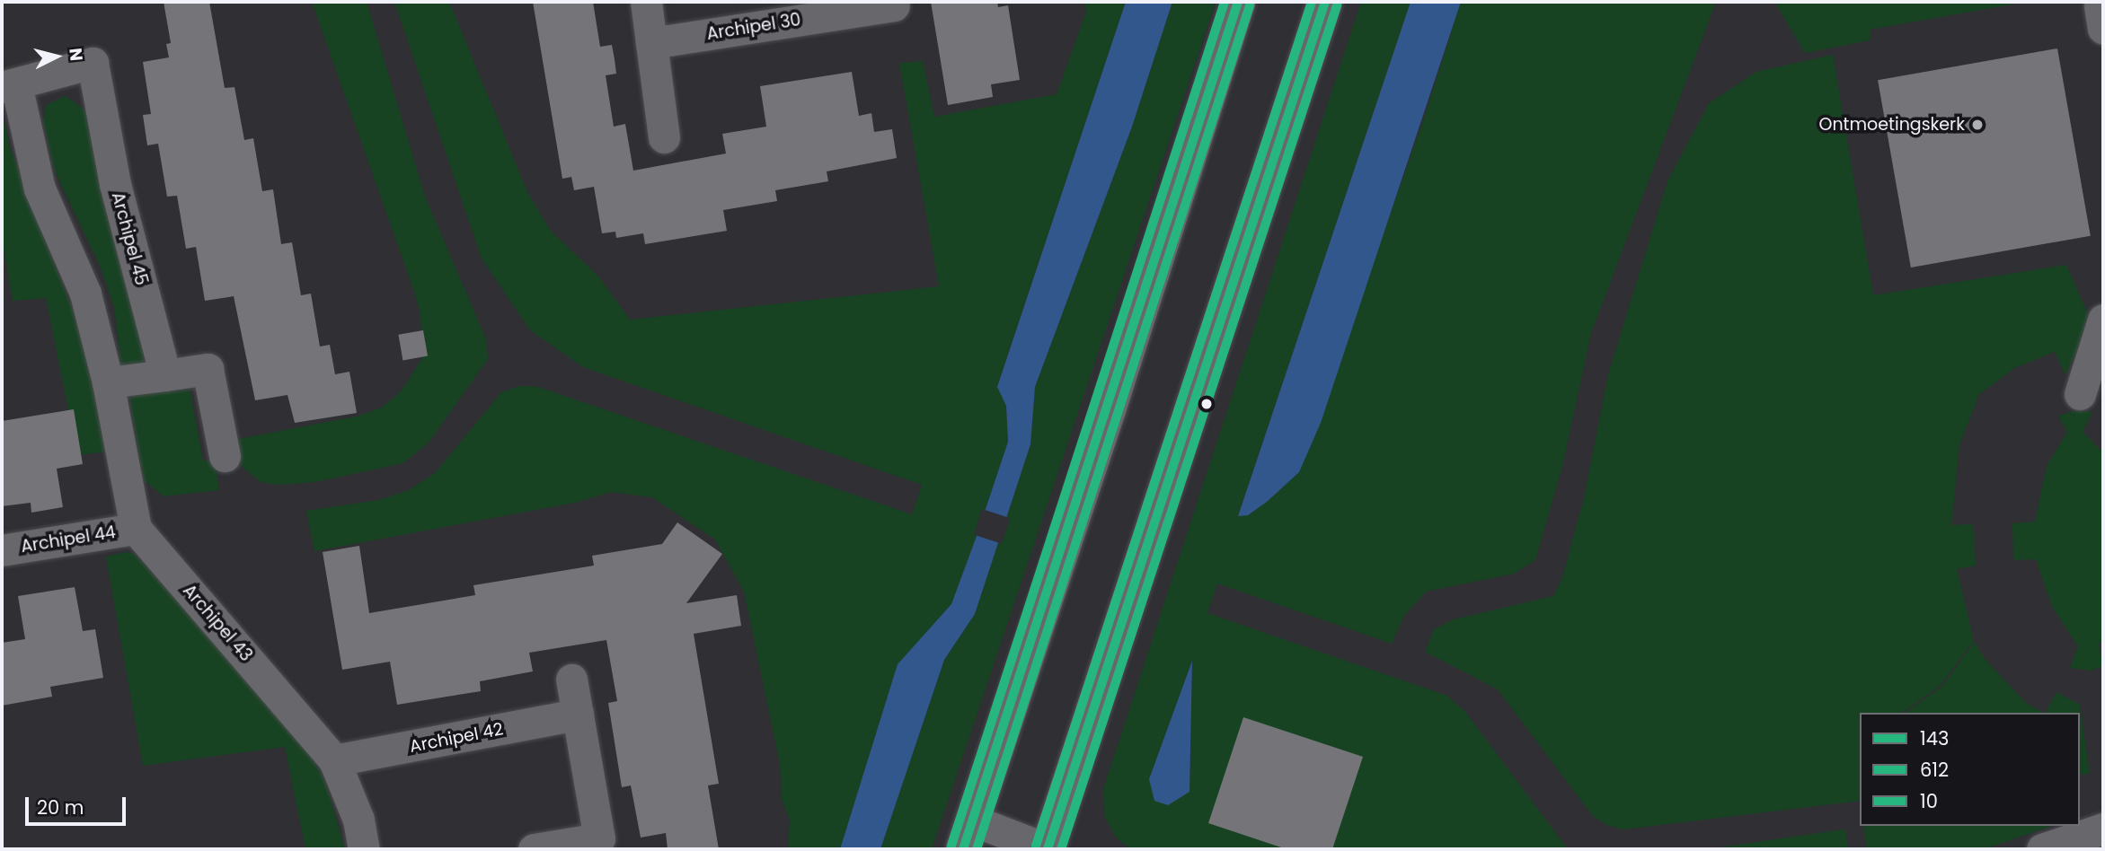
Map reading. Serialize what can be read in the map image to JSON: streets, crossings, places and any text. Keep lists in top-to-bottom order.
{
  "streets": {
    "street": [
      "Archipel 30",
      "Archipel 45",
      "Archipel 44",
      "Archipel 43",
      "Archipel 42"
    ]
  },
  "crossings": [
    ["Archipel 44", "Archipel 43"],
    ["Archipel 43", "Archipel 42"]
  ],
  "places": ["Ontmoetingskerk"],
  "lines": ["transit line 143", "transit line 10", "transit line 612"],
  "legend": ["143", "612", "10"],
  "scale_bar": "20 m",
  "north": "right"
}
